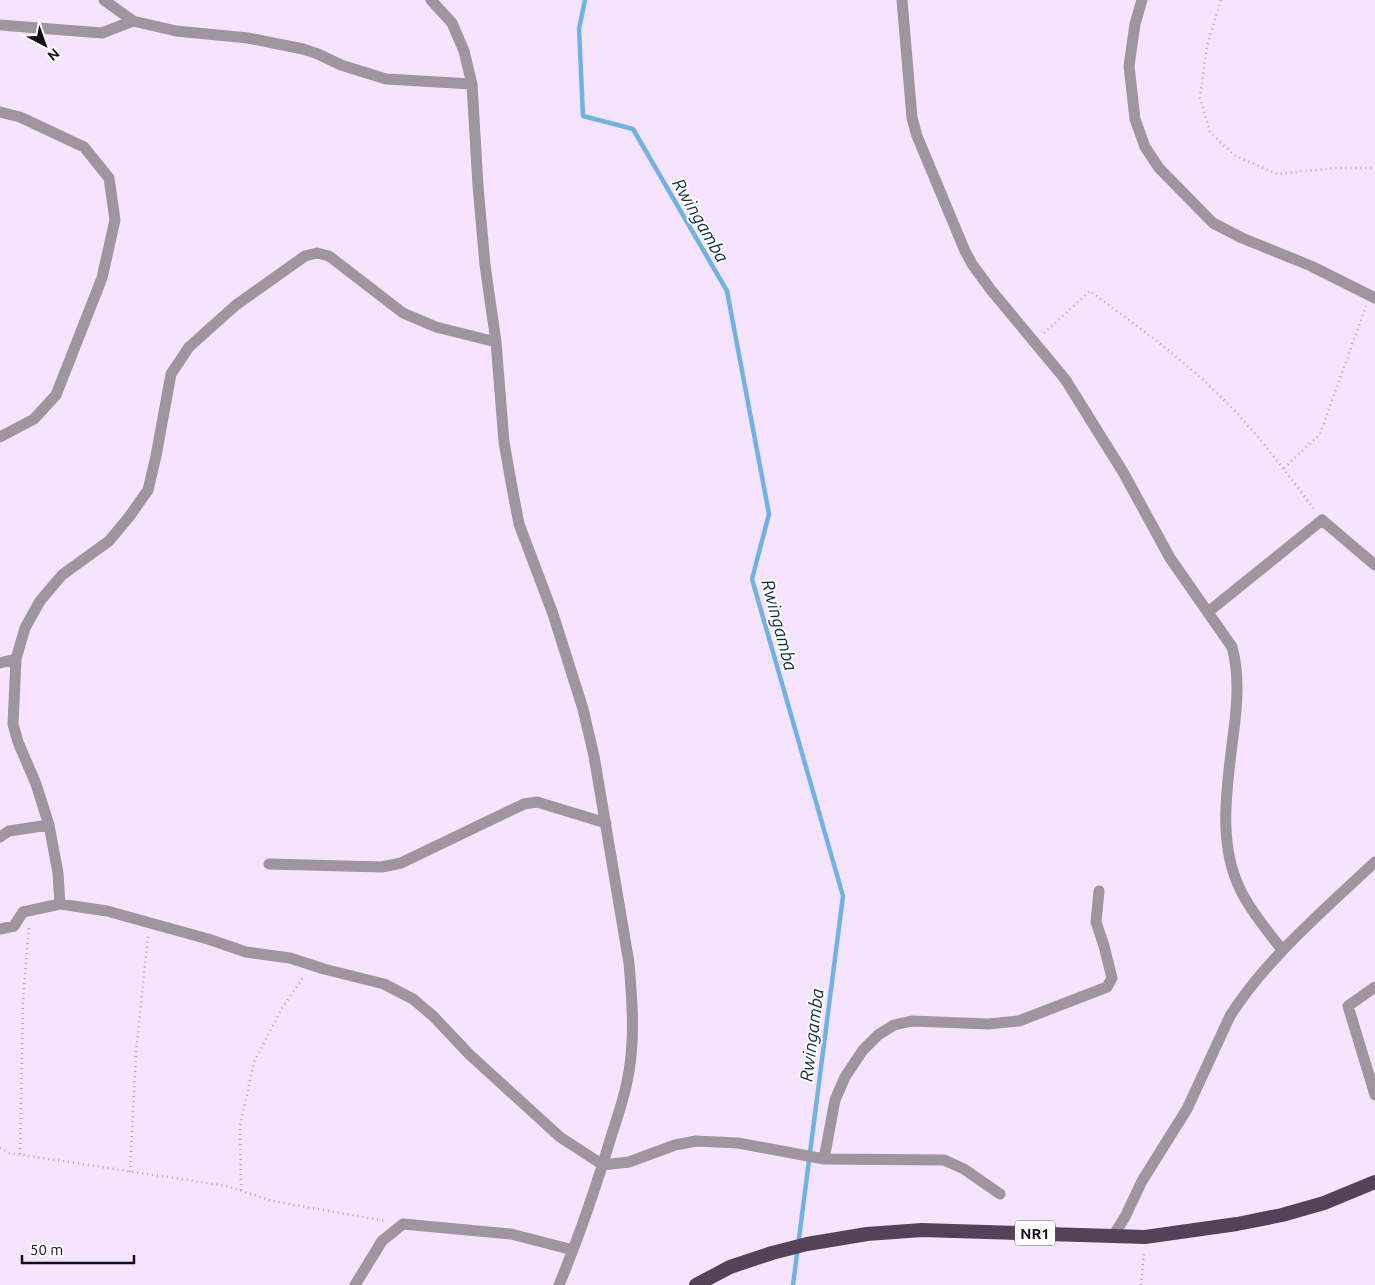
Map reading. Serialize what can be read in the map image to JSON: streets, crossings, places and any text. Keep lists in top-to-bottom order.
{
  "streets": {
    "highway": ["NR1"]
  },
  "water": ["Rwingamba"],
  "scale_bar": "50 m",
  "north": "bottom right"
}
